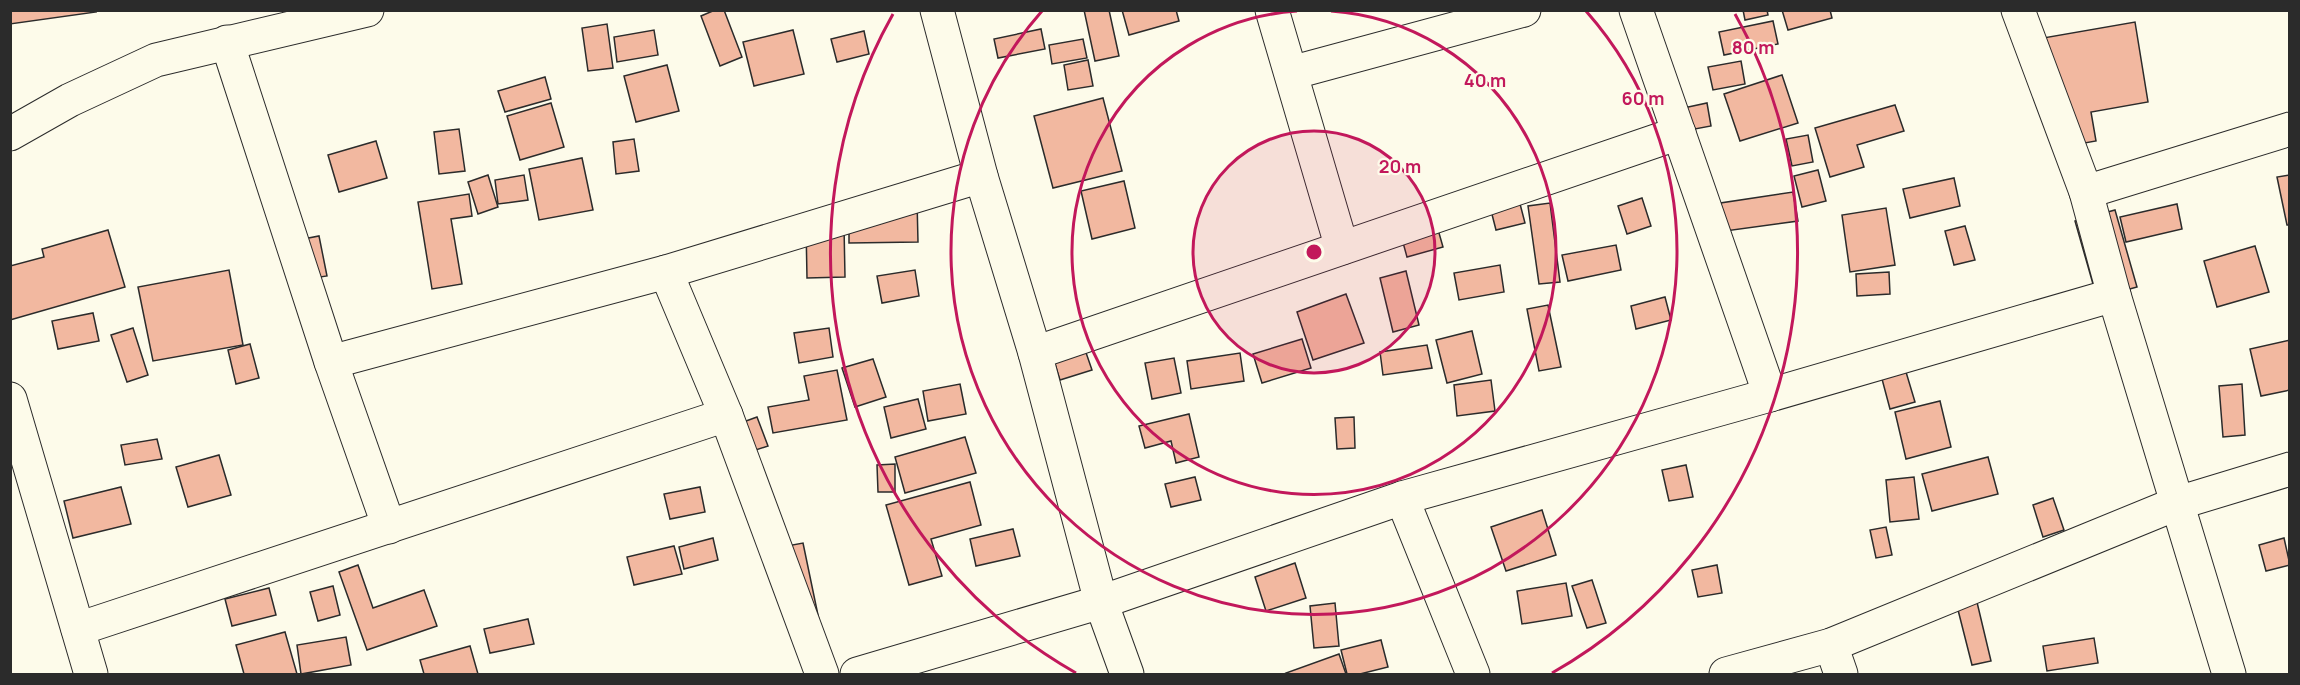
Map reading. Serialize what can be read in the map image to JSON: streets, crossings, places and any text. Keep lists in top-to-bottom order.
{
  "rings": [
    "80 m",
    "40 m",
    "60 m",
    "20 m"
  ]
}
